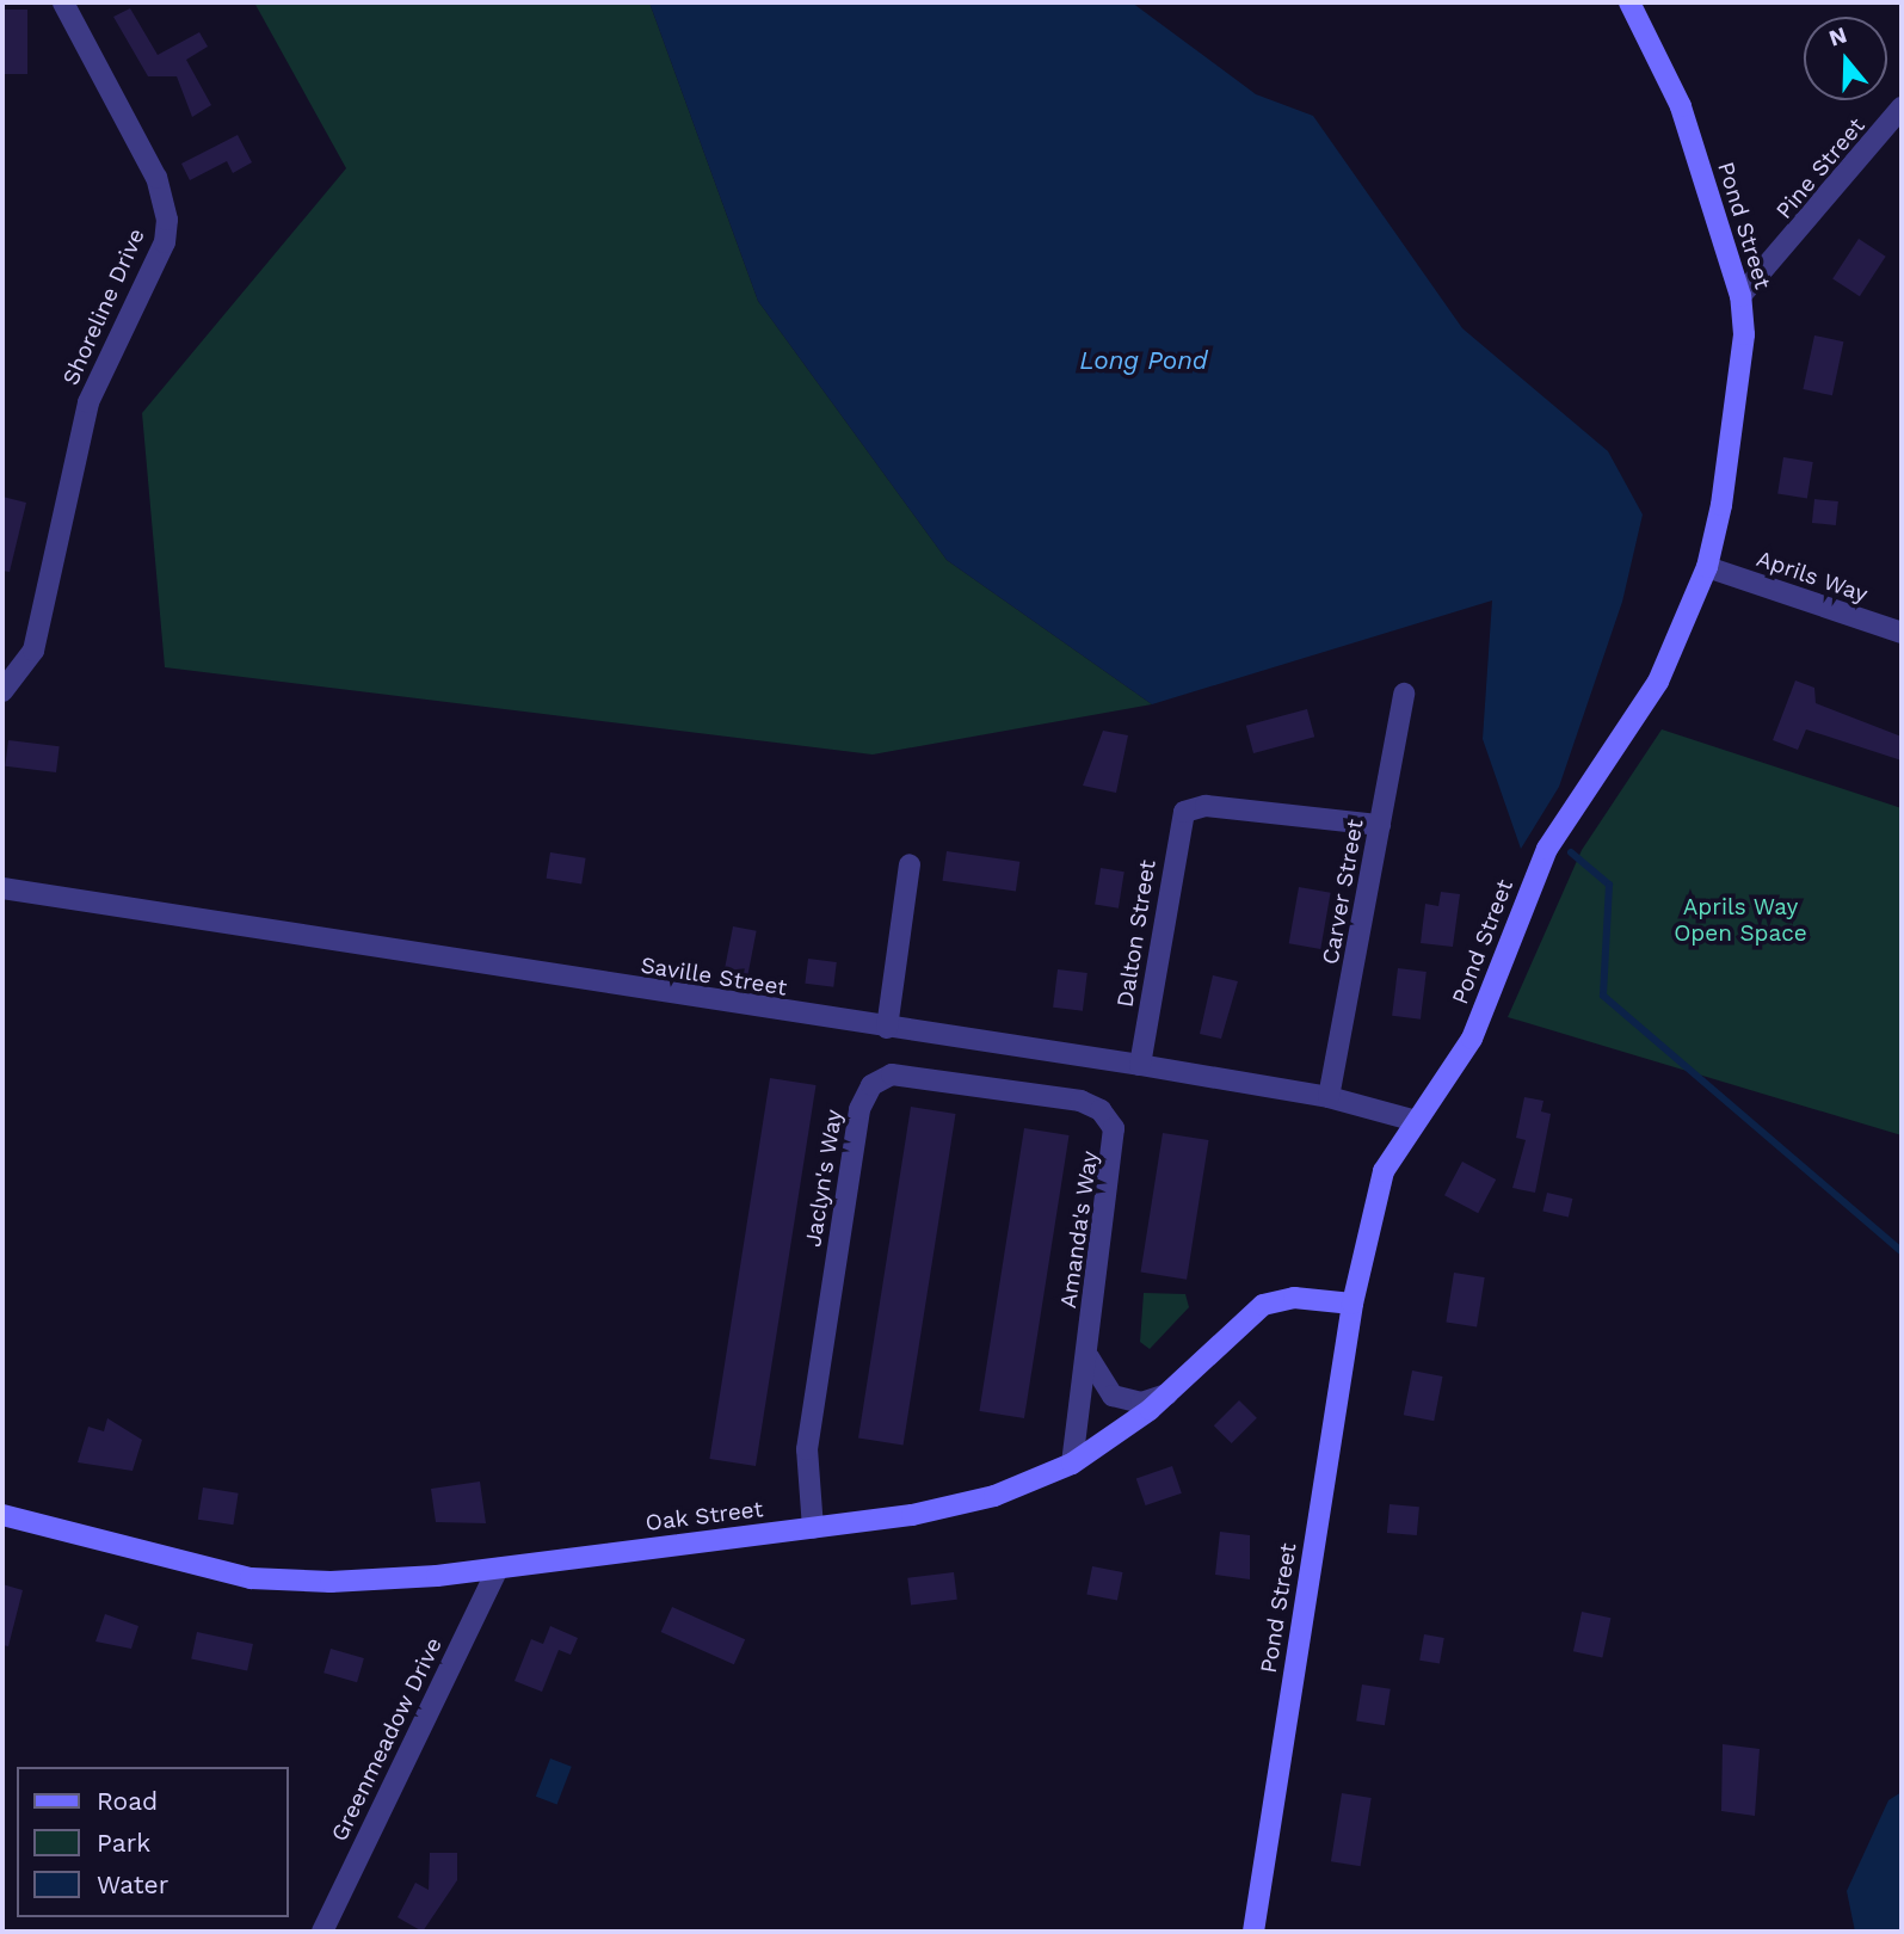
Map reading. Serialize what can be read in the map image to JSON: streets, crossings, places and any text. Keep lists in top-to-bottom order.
{
  "streets": {
    "street": [
      "Pine Street",
      "Pond Street",
      "Shoreline Drive",
      "Aprils Way",
      "Carver Street",
      "Dalton Street",
      "Saville Street",
      "Jaclyn's Way",
      "Amanda's Way",
      "Oak Street",
      "Greenmeadow Drive"
    ]
  },
  "crossings": [
    ["Pine Street", "Pond Street"],
    ["Pond Street", "Aprils Way"],
    ["Pond Street", "Saville Street"],
    ["Pond Street", "Oak Street"],
    ["Carver Street", "Dalton Street"],
    ["Carver Street", "Saville Street"],
    ["Dalton Street", "Saville Street"],
    ["Jaclyn's Way", "Amanda's Way"],
    ["Jaclyn's Way", "Oak Street"],
    ["Amanda's Way", "Oak Street"],
    ["Oak Street", "Greenmeadow Drive"]
  ],
  "water": ["Long Pond"],
  "parks": ["Aprils Way Open Space"],
  "legend": ["Road", "Park", "Water"],
  "north": "top"
}
